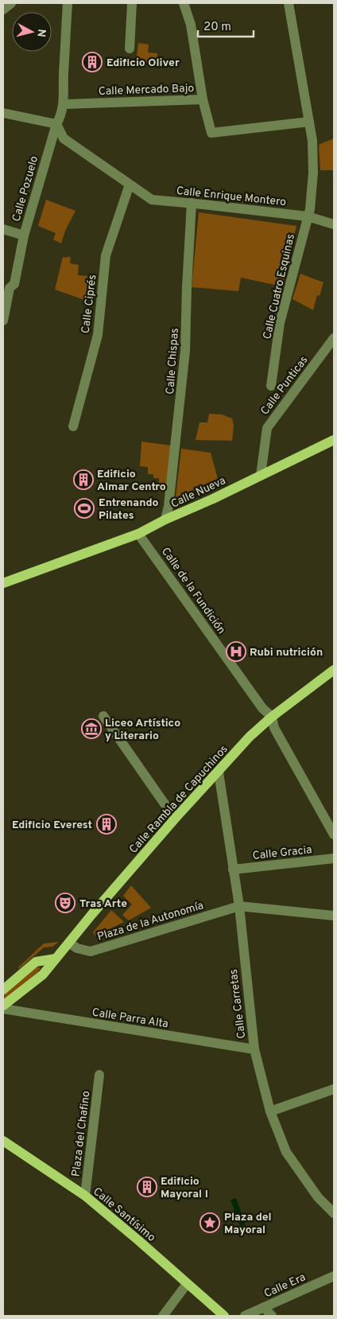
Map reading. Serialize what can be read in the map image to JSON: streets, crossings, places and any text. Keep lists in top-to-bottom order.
{
  "streets": {
    "main road": ["Calle Nueva", "Calle Rambla de Capuchinos", "Calle Santísimo"],
    "street": [
      "Calle Mercado Bajo",
      "Calle Pozuelo",
      "Calle Enrique Montero",
      "Calle Cuatro Esquinas",
      "Calle Ciprés",
      "Calle Chispas",
      "Calle Punticas",
      "Calle de la Fundición",
      "Calle Gracia",
      "Plaza de la Autonomía",
      "Calle Carretas",
      "Calle Parra Alta",
      "Plaza del Chafino",
      "Calle Era"
    ]
  },
  "crossings": [
    ["Calle Mercado Bajo", "Calle Pozuelo"],
    ["Calle Pozuelo", "Calle Enrique Montero"],
    ["Calle Enrique Montero", "Calle Cuatro Esquinas"],
    ["Calle Enrique Montero", "Calle Ciprés"],
    ["Calle Enrique Montero", "Calle Chispas"],
    ["Calle Chispas", "Calle Nueva"],
    ["Calle Punticas", "Calle Nueva"],
    ["Calle Nueva", "Calle de la Fundición"],
    ["Calle de la Fundición", "Calle Rambla de Capuchinos"],
    ["Calle Rambla de Capuchinos", "Plaza de la Autonomía"],
    ["Calle Rambla de Capuchinos", "Calle Carretas"],
    ["Calle Rambla de Capuchinos", "Calle Parra Alta"],
    ["Calle Gracia", "Calle Carretas"],
    ["Plaza de la Autonomía", "Calle Carretas"],
    ["Calle Carretas", "Calle Parra Alta"],
    ["Plaza del Chafino", "Calle Santísimo"]
  ],
  "places": {
    "building": [
      "Edificio Oliver",
      "Edificio Almar Centro",
      "Edificio Everest",
      "Edificio Mayoral I"
    ],
    "sports": ["Entrenando Pilates"],
    "hospital": ["Rubi nutrición"],
    "museum": ["Liceo Artístico y Literario"],
    "theatre": ["Tras Arte"],
    "place": ["Plaza del Mayoral"]
  },
  "scale_bar": "20 m",
  "north": "right"
}
